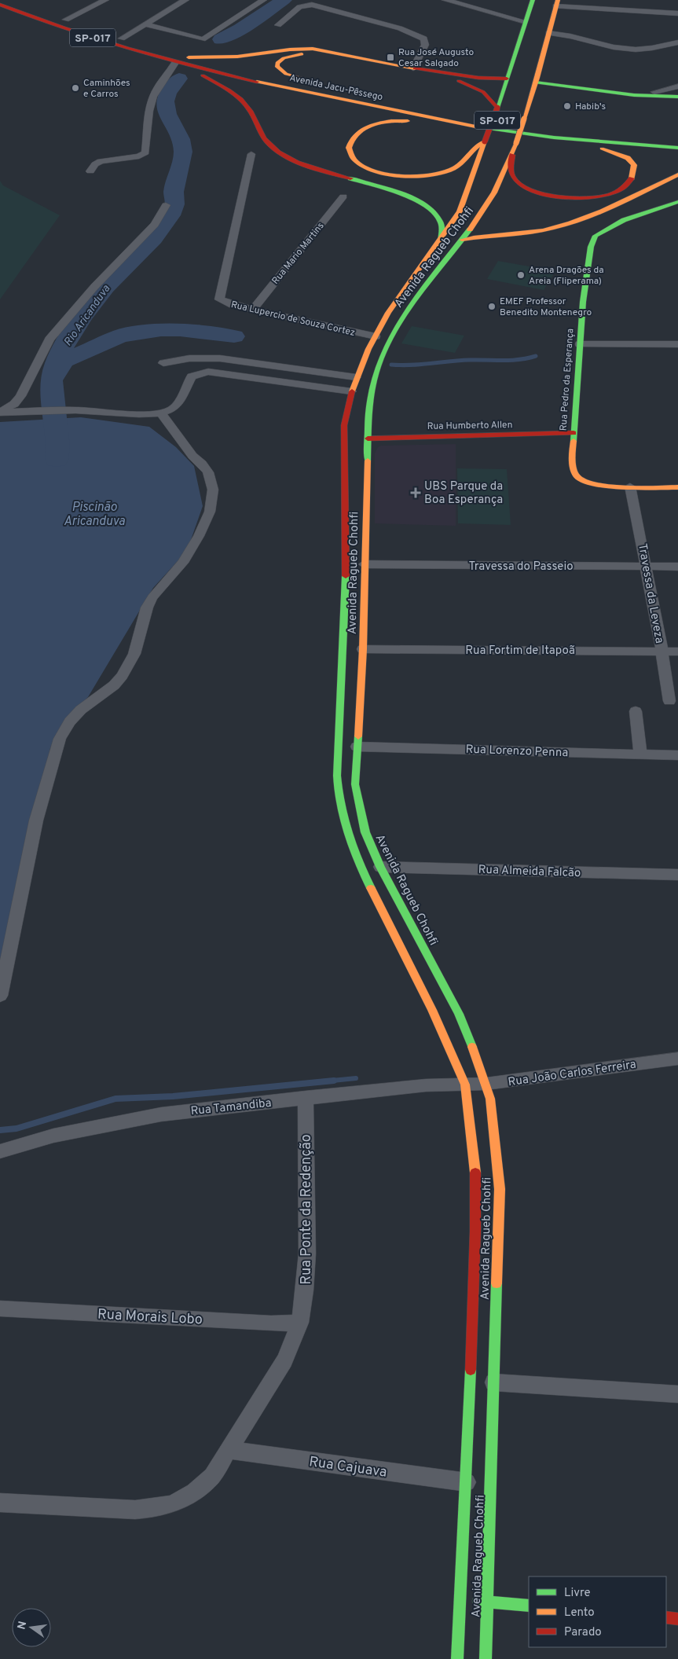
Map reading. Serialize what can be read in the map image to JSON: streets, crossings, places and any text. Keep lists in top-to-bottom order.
{
  "streets": {
    "main road": [
      "SP-017",
      "Avenida Jacu-Pêssego",
      "Avenida Ragueb Chohfi",
      "Rua Pedro da Esperança",
      "Rua Humberto Allen"
    ],
    "street": [
      "Rua Mario Martins",
      "Rua Lupercio de Souza Cortez",
      "Travessa do Passeio",
      "Travessa da Leveza",
      "Rua Fortim de Itapoã",
      "Rua Lorenzo Penna",
      "Rua Almeida Falcão",
      "Rua João Carlos Ferreira",
      "Rua Tamandiba",
      "Rua Ponte da Redenção",
      "Rua Morais Lobo",
      "Rua Cajuava"
    ]
  },
  "crossings": [
    ["Rua Mario Martins", "Rua Lupercio de Souza Cortez"],
    ["Avenida Ragueb Chohfi", "Rua Lupercio de Souza Cortez"],
    ["Avenida Ragueb Chohfi", "Rua Humberto Allen"],
    ["Avenida Ragueb Chohfi", "Travessa do Passeio"],
    ["Avenida Ragueb Chohfi", "Rua Fortim de Itapoã"],
    ["Avenida Ragueb Chohfi", "Rua Lorenzo Penna"],
    ["Avenida Ragueb Chohfi", "Rua Almeida Falcão"],
    ["Avenida Ragueb Chohfi", "Rua João Carlos Ferreira"],
    ["Avenida Ragueb Chohfi", "Rua Tamandiba"],
    ["Avenida Ragueb Chohfi", "Rua Cajuava"],
    ["Rua Pedro da Esperança", "Rua Humberto Allen"],
    ["Rua Pedro da Esperança", "Travessa da Leveza"],
    ["Travessa do Passeio", "Travessa da Leveza"],
    ["Travessa da Leveza", "Rua Fortim de Itapoã"],
    ["Rua João Carlos Ferreira", "Rua Tamandiba"],
    ["Rua Tamandiba", "Rua Ponte da Redenção"],
    ["Rua Ponte da Redenção", "Rua Morais Lobo"],
    ["Rua Ponte da Redenção", "Rua Cajuava"]
  ],
  "water": ["Rio Aricanduva", "Piscinão Aricanduva"],
  "places": {
    "transit": ["Rua José Augusto Cesar Salgado"],
    "other": [
      "Caminhões e Carros",
      "Habib's",
      "Arena Dragões da Areia (Fliperama)",
      "EMEF Professor Benedito Montenegro"
    ],
    "health": ["UBS Parque da Boa Esperança"]
  },
  "legend": ["Livre", "Lento", "Parado"],
  "north": "left"
}
